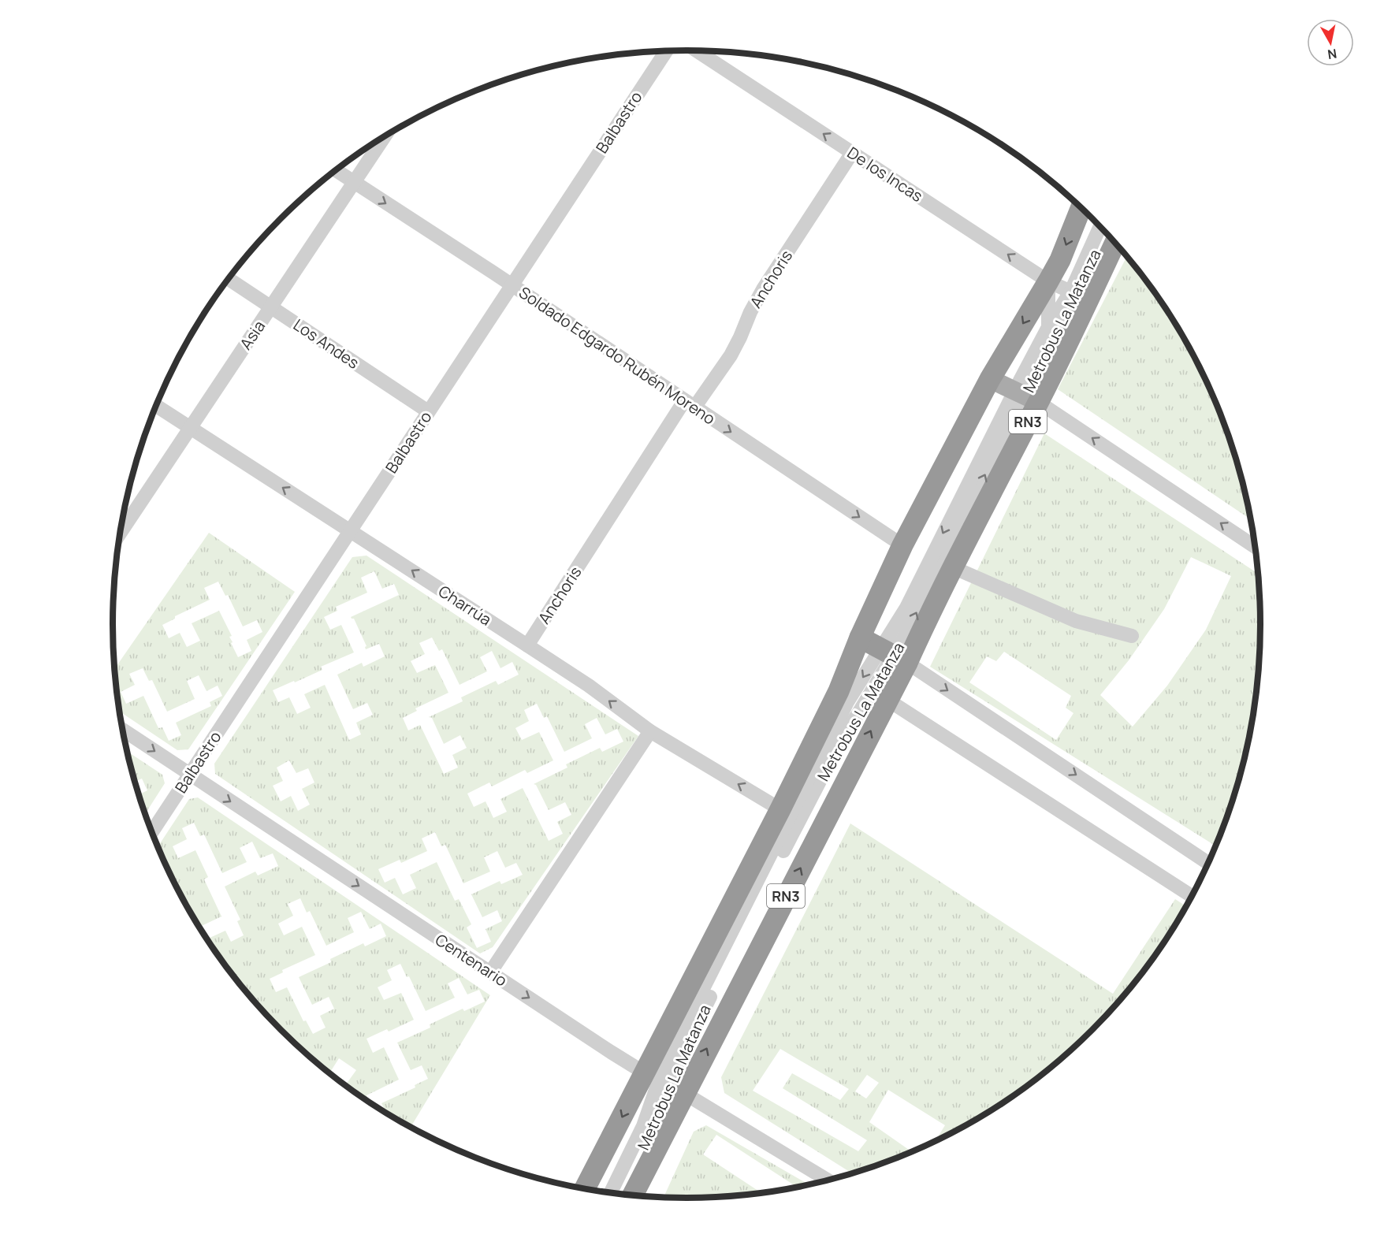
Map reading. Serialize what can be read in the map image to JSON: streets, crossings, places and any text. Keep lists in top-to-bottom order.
{
  "streets": {
    "highway": ["RN3"],
    "street": [
      "Balbastro",
      "De los Incas",
      "Anchoris",
      "Metrobus La Matanza",
      "Asia",
      "Los Andes",
      "Soldado Edgardo Rubén Moreno",
      "Charrúa",
      "Centenario"
    ]
  },
  "crossings": [
    ["Balbastro", "Los Andes"],
    ["Balbastro", "Soldado Edgardo Rubén Moreno"],
    ["Balbastro", "Charrúa"],
    ["Balbastro", "Centenario"],
    ["De los Incas", "Anchoris"],
    ["De los Incas", "Metrobus La Matanza"],
    ["De los Incas", "RN3"],
    ["Anchoris", "Soldado Edgardo Rubén Moreno"],
    ["Anchoris", "Charrúa"],
    ["Metrobus La Matanza", "RN3"],
    ["Metrobus La Matanza", "Centenario"],
    ["Asia", "Los Andes"],
    ["Asia", "Soldado Edgardo Rubén Moreno"],
    ["Asia", "Charrúa"],
    ["Soldado Edgardo Rubén Moreno", "RN3"],
    ["RN3", "Charrúa"],
    ["RN3", "Centenario"]
  ],
  "one_way": [
    "De los Incas",
    "Soldado Edgardo Rubén Moreno",
    "Charrúa",
    "Centenario"
  ],
  "north": "bottom"
}
